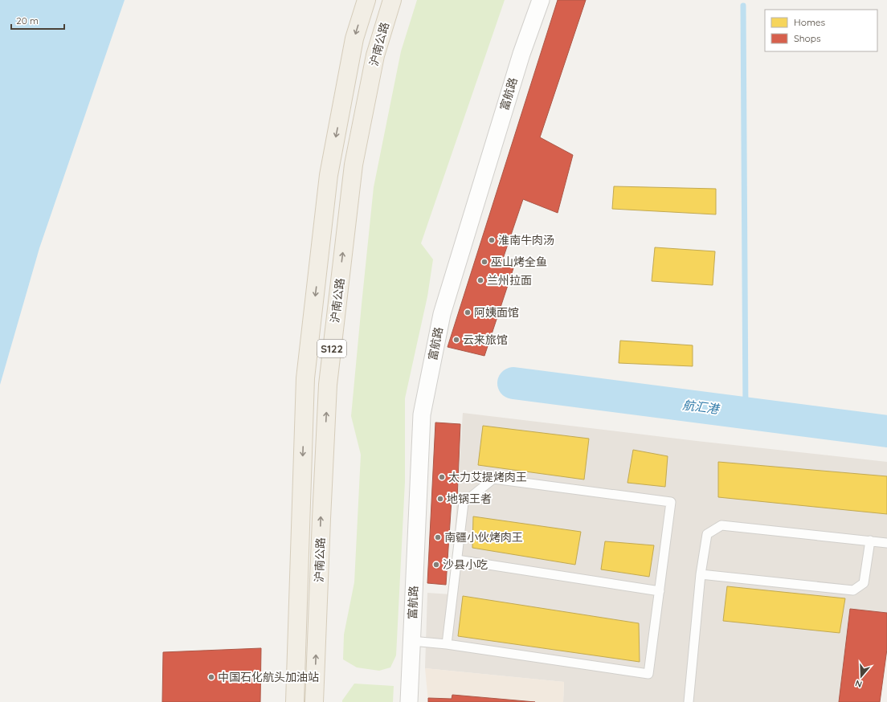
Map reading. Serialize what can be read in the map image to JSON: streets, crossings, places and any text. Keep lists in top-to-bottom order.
{
  "streets": {
    "main road": ["沪南公路", "S122"],
    "street": ["富航路"]
  },
  "water": ["航汇港"],
  "places": [
    "淮南牛肉汤",
    "巫山烤全鱼",
    "兰州拉面",
    "阿姨面馆",
    "云来旅馆",
    "太力艾提烤肉王",
    "地锅王者",
    "南疆小伙烤肉王",
    "沙县小吃",
    "中国石化航头加油站"
  ],
  "legend": ["Homes", "Shops"],
  "scale_bar": "20 m",
  "north": "bottom"
}
